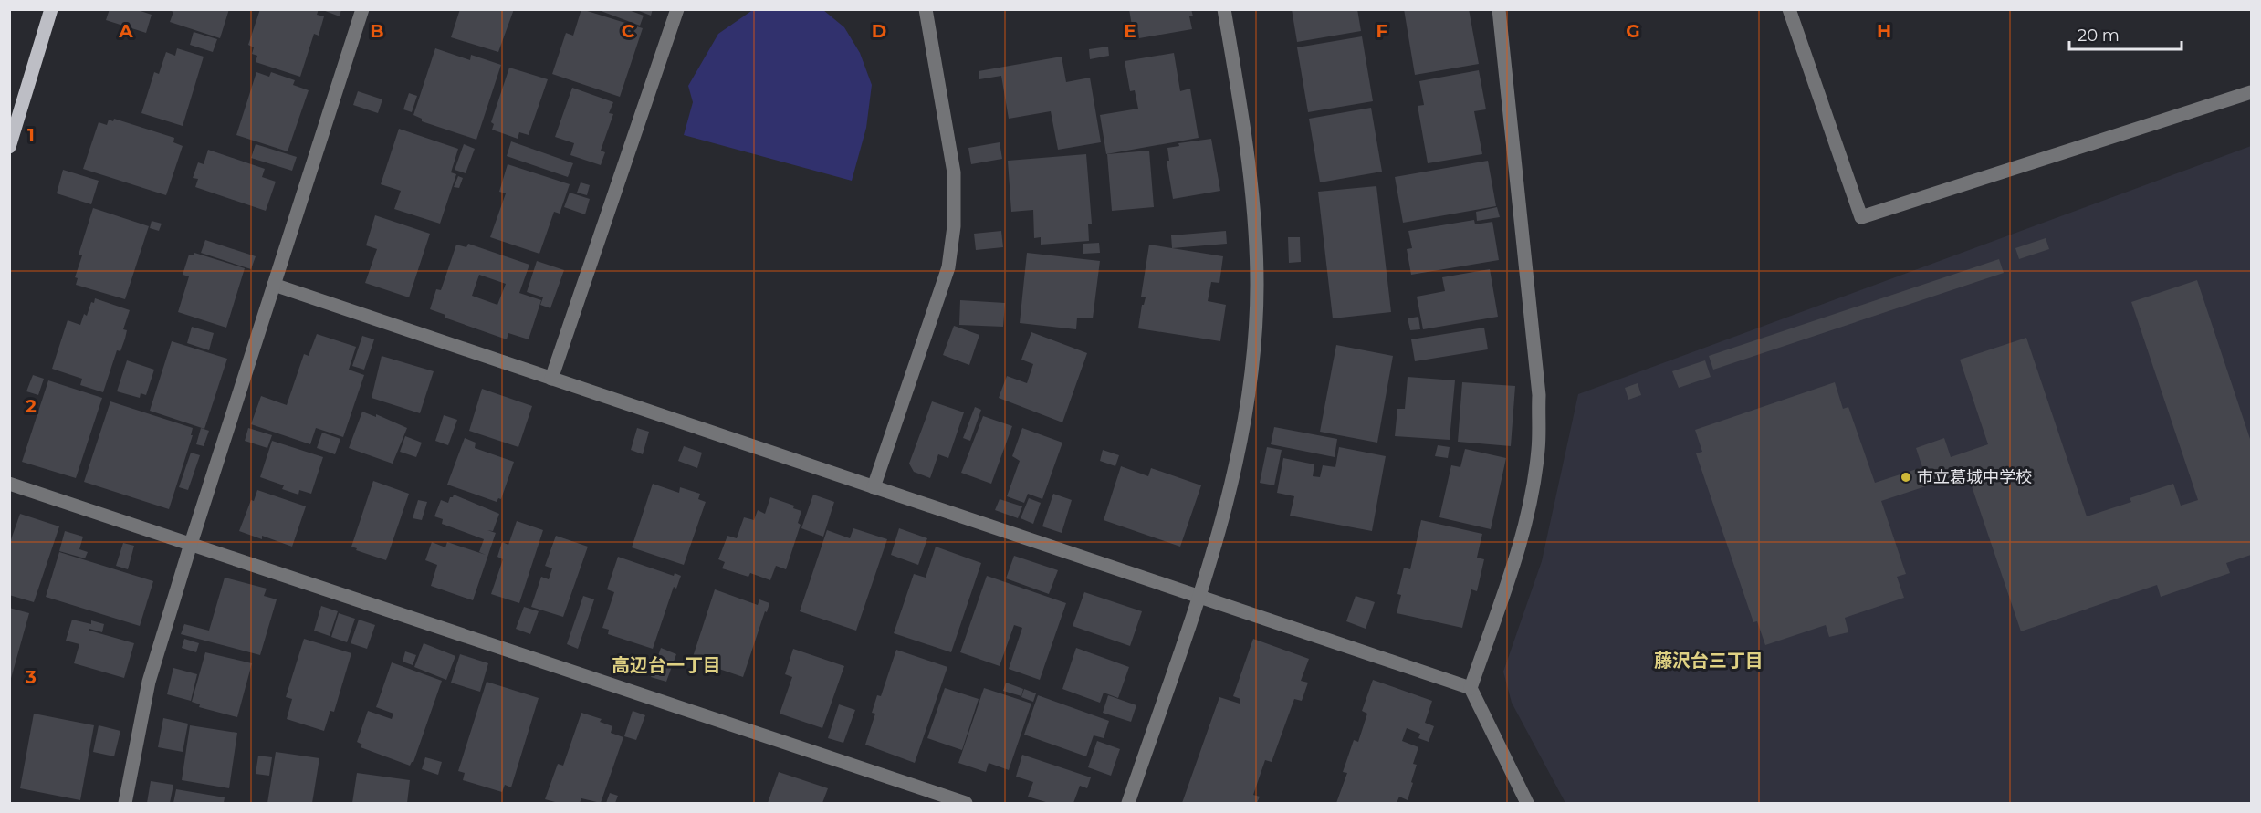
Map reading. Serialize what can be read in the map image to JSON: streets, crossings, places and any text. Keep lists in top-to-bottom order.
{
  "districts": ["藤沢台三丁目", "高辺台一丁目"],
  "places": ["市立葛城中学校"],
  "scale_bar": "20 m",
  "grid": {
    "columns": [
      "A",
      "B",
      "C",
      "D",
      "E",
      "F",
      "G",
      "H"
    ],
    "rows": ["1", "2", "3"]
  }
}
